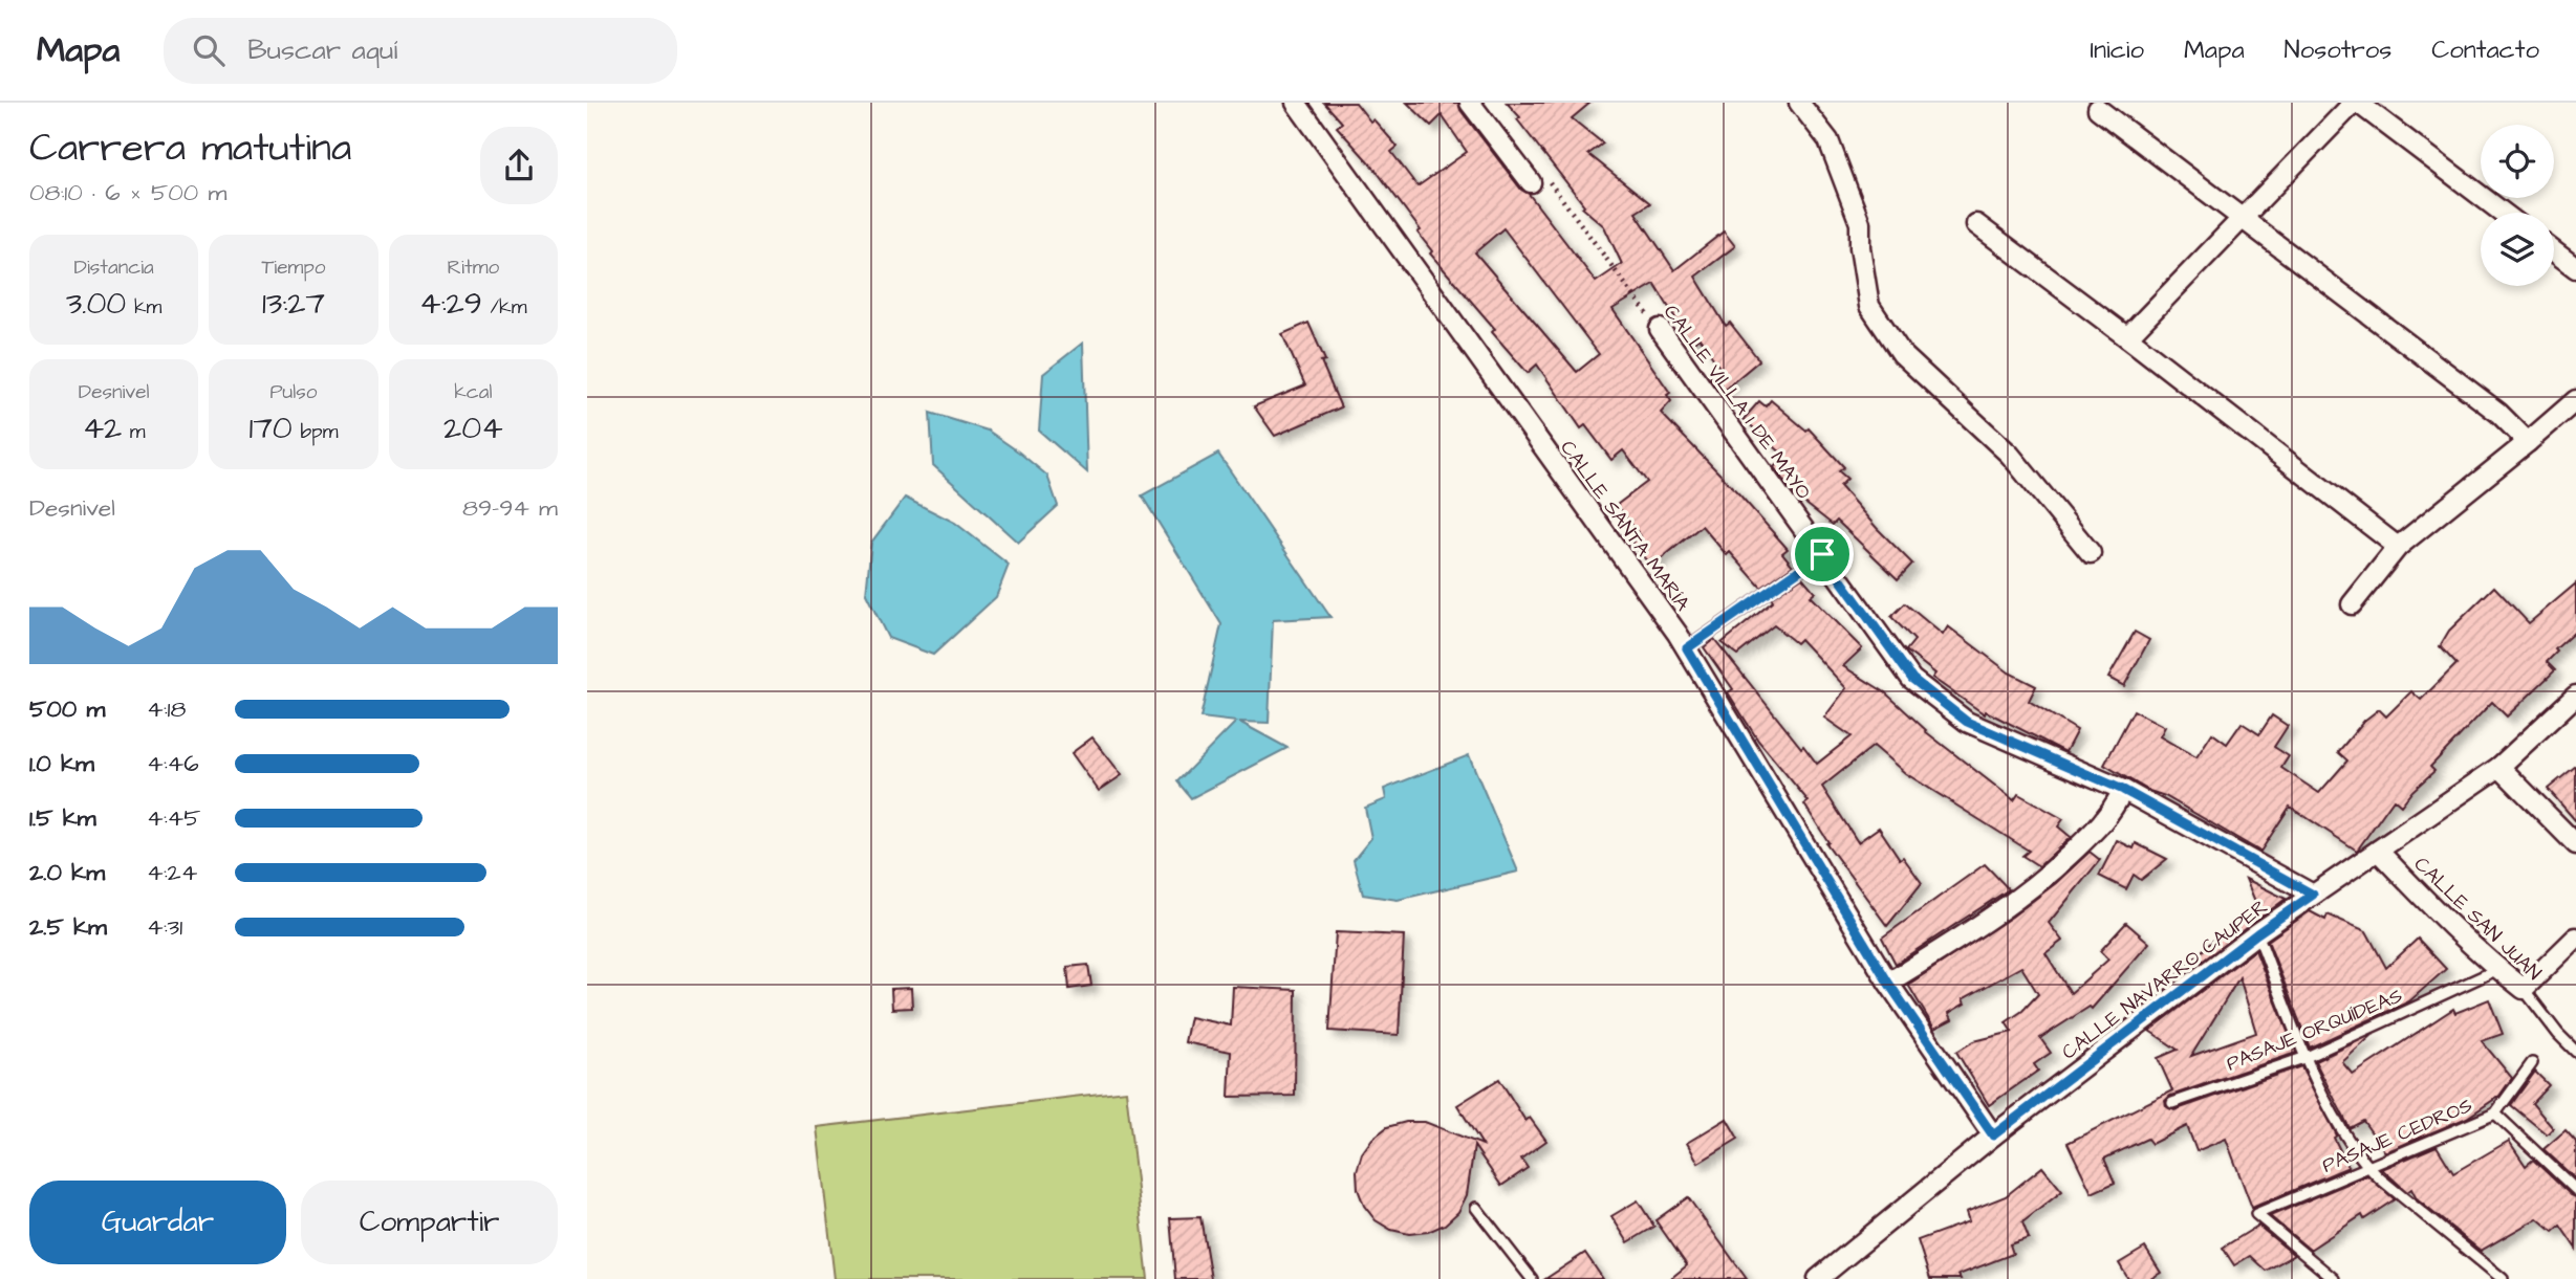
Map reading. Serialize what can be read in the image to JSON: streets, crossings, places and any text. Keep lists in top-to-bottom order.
{
  "streets": {
    "street": [
      "CALLE VILLA 1 DE MAYO",
      "CALLE SANTA MARÍA",
      "CALLE SAN JUAN",
      "CALLE NAVARRO CAUPER"
    ],
    "lane": ["PASAJE ORQUÍDEAS", "PASAJE CEDROS"]
  },
  "crossings": [
    ["CALLE VILLA 1 DE MAYO", "CALLE NAVARRO CAUPER"],
    ["CALLE SANTA MARÍA", "CALLE NAVARRO CAUPER"],
    ["CALLE SAN JUAN", "CALLE NAVARRO CAUPER"],
    ["CALLE SAN JUAN", "PASAJE ORQUÍDEAS"]
  ],
  "page": {
    "header": "Mapa",
    "search": "Buscar aquí",
    "nav": [
      "Inicio",
      "Mapa",
      "Nosotros",
      "Contacto"
    ],
    "heading": ["Carrera matutina", "08:10 · 6 × 500 m"],
    "stats": [
      ["Distancia", "3.00 km"],
      ["Tiempo", "13:27"],
      ["Ritmo", "4:29 /km"],
      ["Desnivel", "42 m"],
      ["Pulso", "170 bpm"],
      ["kcal", "204"]
    ],
    "chart": ["Desnivel", "89–94 m"],
    "list": [
      {
        "name": "500 m",
        "note": "4:18"
      },
      {
        "name": "1.0 km",
        "note": "4:46"
      },
      {
        "name": "1.5 km",
        "note": "4:45"
      },
      {
        "name": "2.0 km",
        "note": "4:24"
      },
      {
        "name": "2.5 km",
        "note": "4:31"
      }
    ],
    "buttons": ["Guardar", "Compartir"]
  }
}
